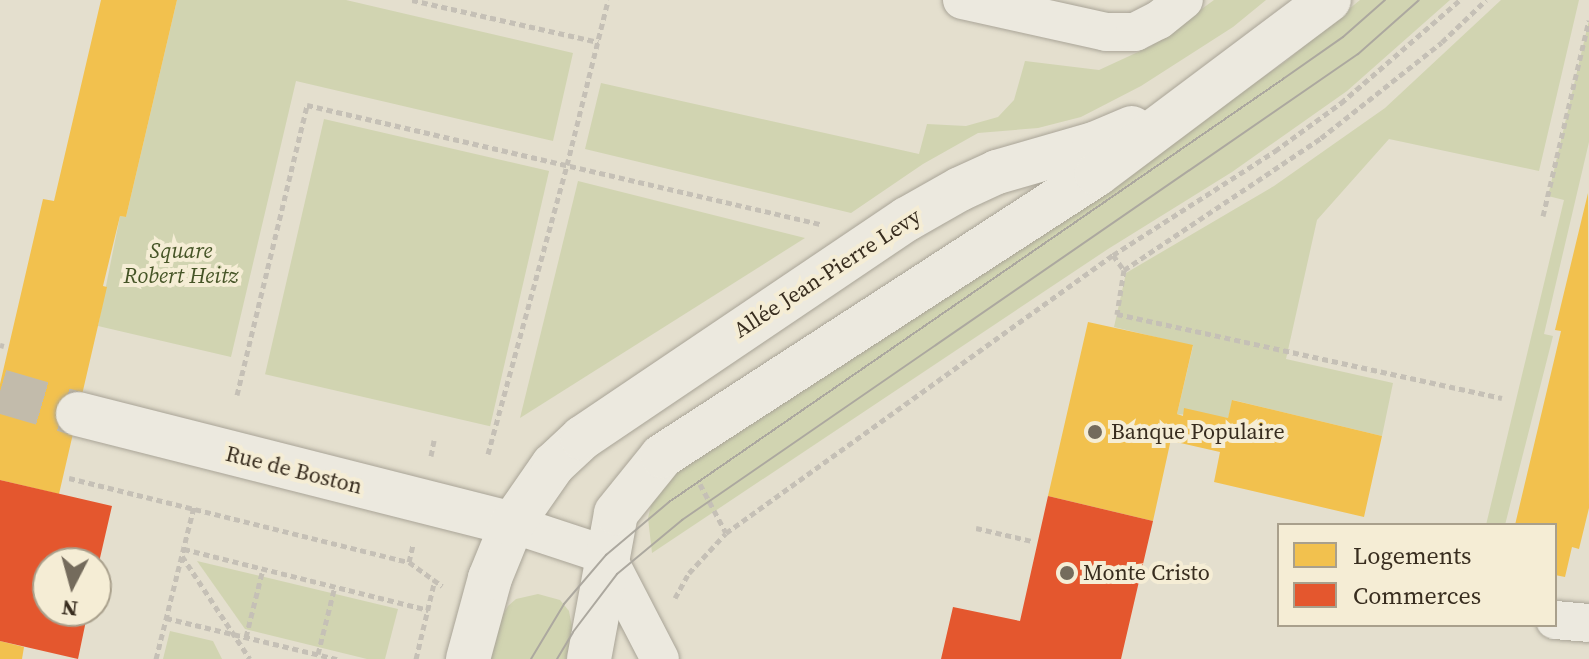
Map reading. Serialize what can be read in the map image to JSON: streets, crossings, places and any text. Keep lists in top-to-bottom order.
{
  "streets": {
    "street": ["Allée Jean-Pierre Levy", "Rue de Boston"]
  },
  "crossings": [
    ["Allée Jean-Pierre Levy", "Rue de Boston"]
  ],
  "parks": ["Square Robert Heitz"],
  "places": ["Banque Populaire", "Monte Cristo"],
  "legend": ["Logements", "Commerces"],
  "north": "bottom"
}
